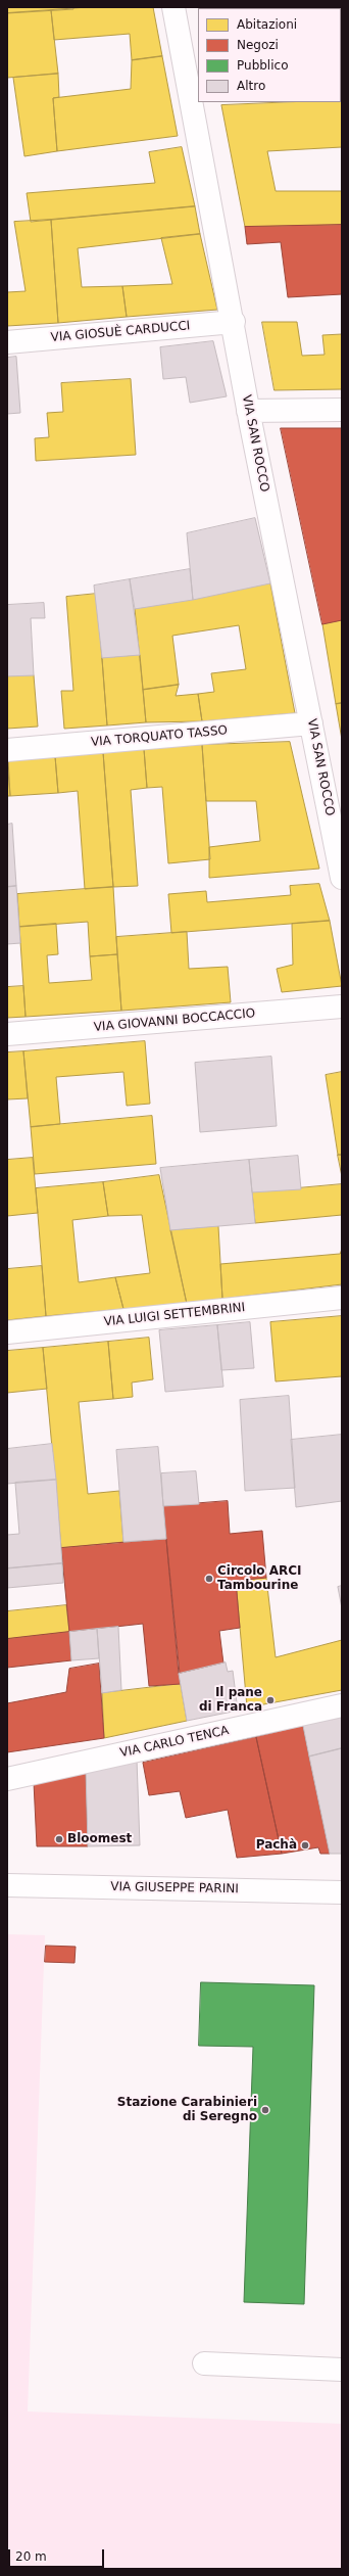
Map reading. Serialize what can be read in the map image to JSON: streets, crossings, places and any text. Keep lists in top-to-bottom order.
{
  "streets": {
    "street": [
      "VIA GIOSUÈ CARDUCCI",
      "VIA SAN ROCCO",
      "VIA TORQUATO TASSO",
      "VIA GIOVANNI BOCCACCIO",
      "VIA LUIGI SETTEMBRINI",
      "VIA CARLO TENCA",
      "VIA GIUSEPPE PARINI"
    ]
  },
  "crossings": [
    ["VIA GIOSUÈ CARDUCCI", "VIA SAN ROCCO"],
    ["VIA SAN ROCCO", "VIA TORQUATO TASSO"]
  ],
  "places": [
    "Circolo ARCI Tambourine",
    "Il pane di Franca",
    "Bloomest",
    "Pachà",
    "Stazione Carabinieri di Seregno"
  ],
  "legend": [
    "Abitazioni",
    "Negozi",
    "Pubblico",
    "Altro"
  ],
  "scale_bar": "20 m"
}
